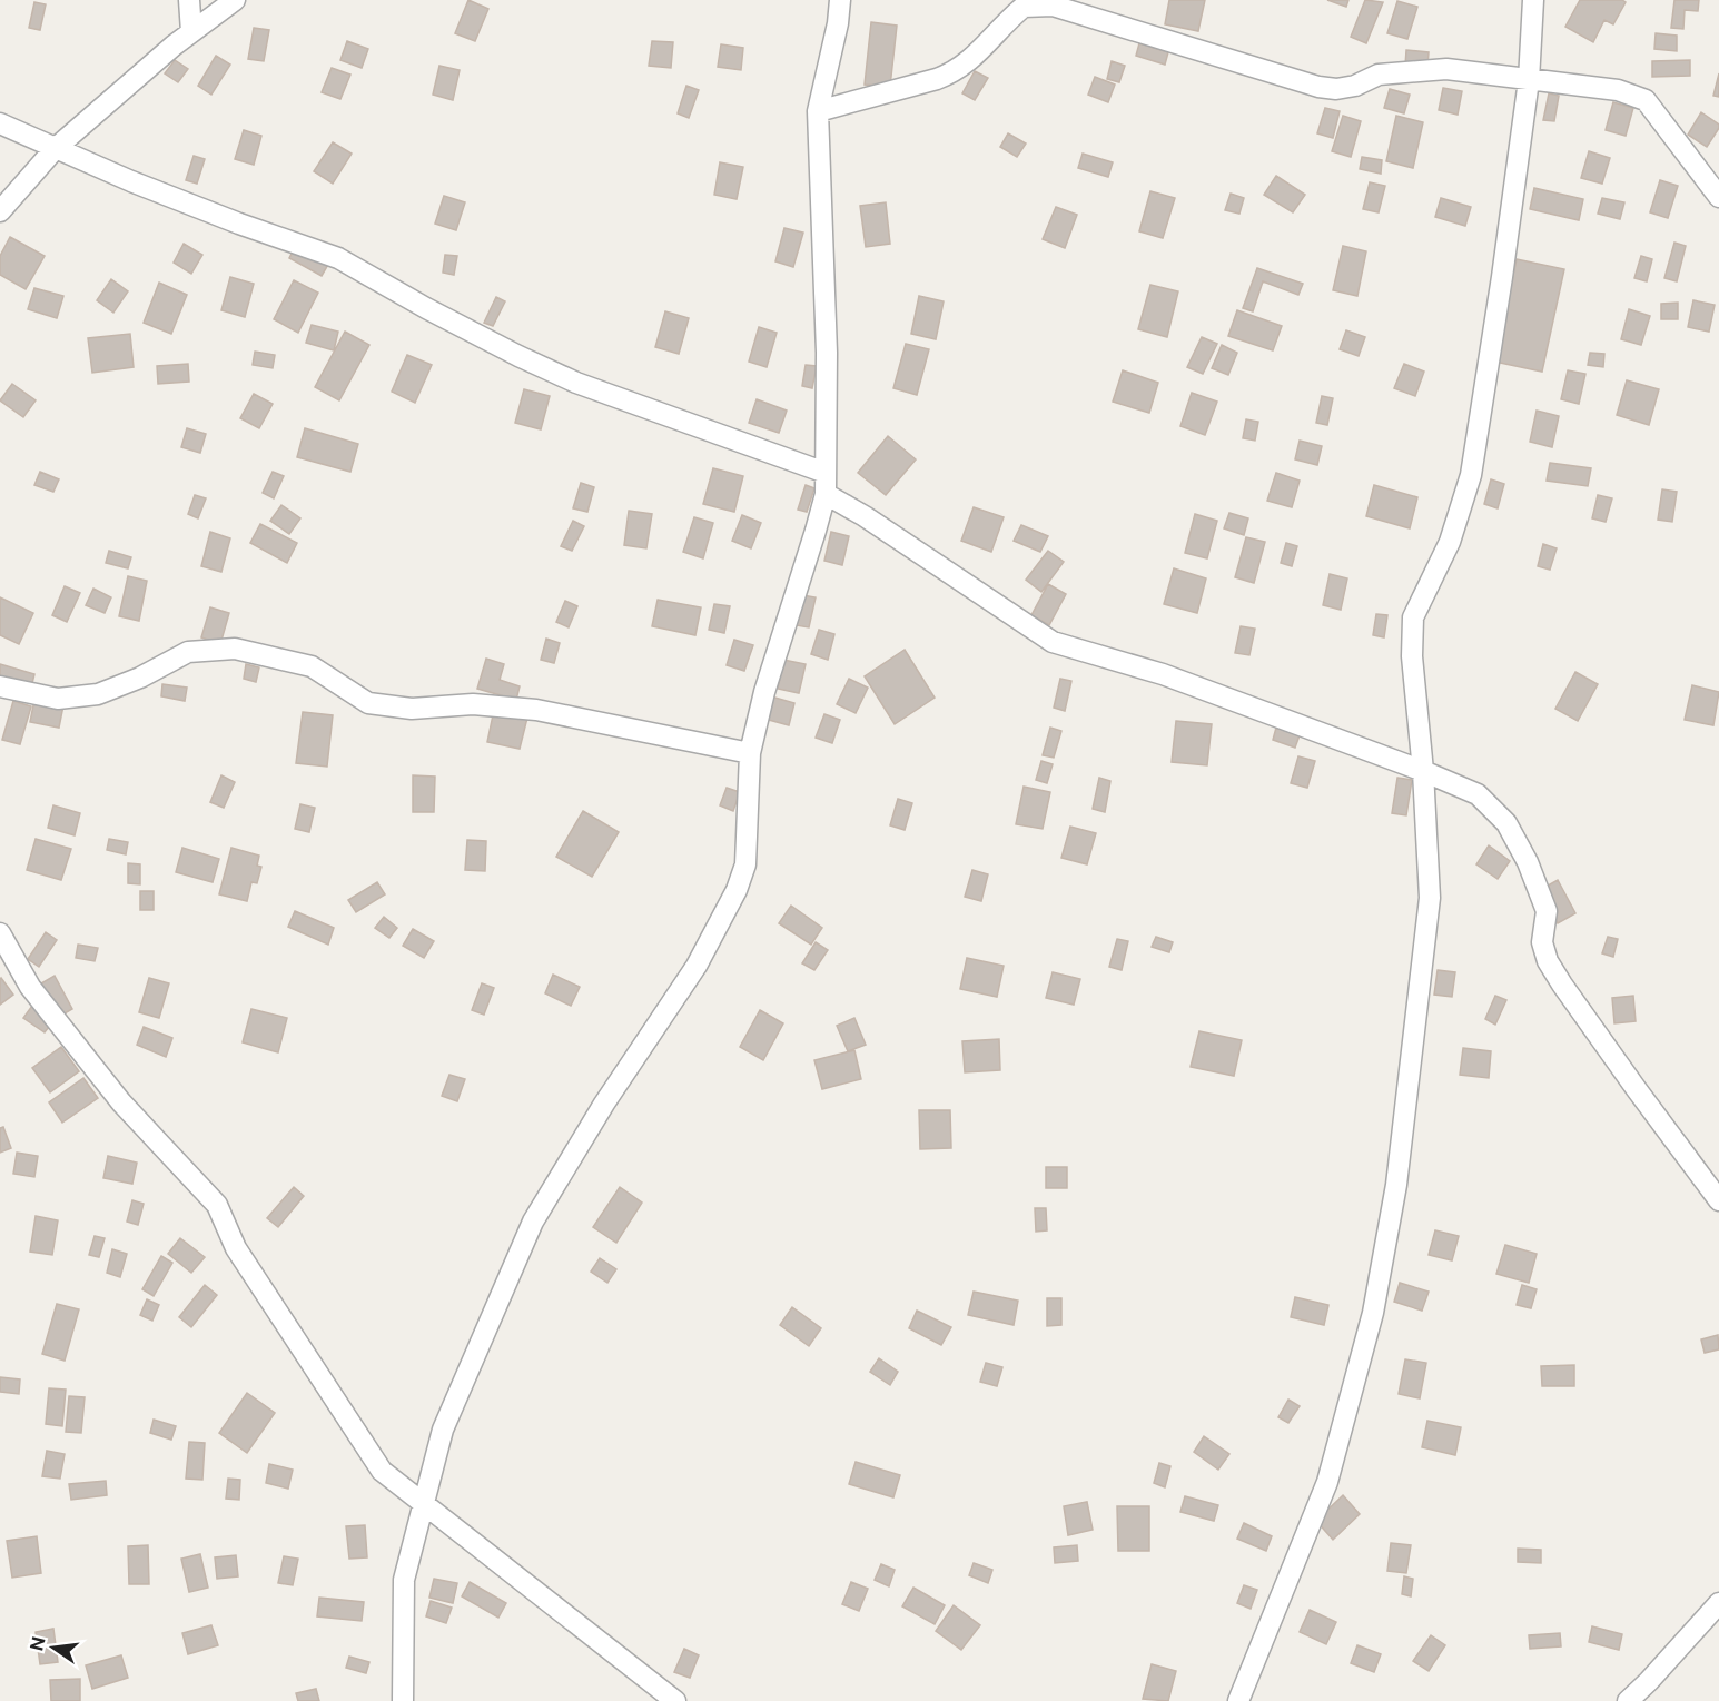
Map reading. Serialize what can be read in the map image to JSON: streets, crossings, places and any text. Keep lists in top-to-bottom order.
{
  "north": "left"
}
